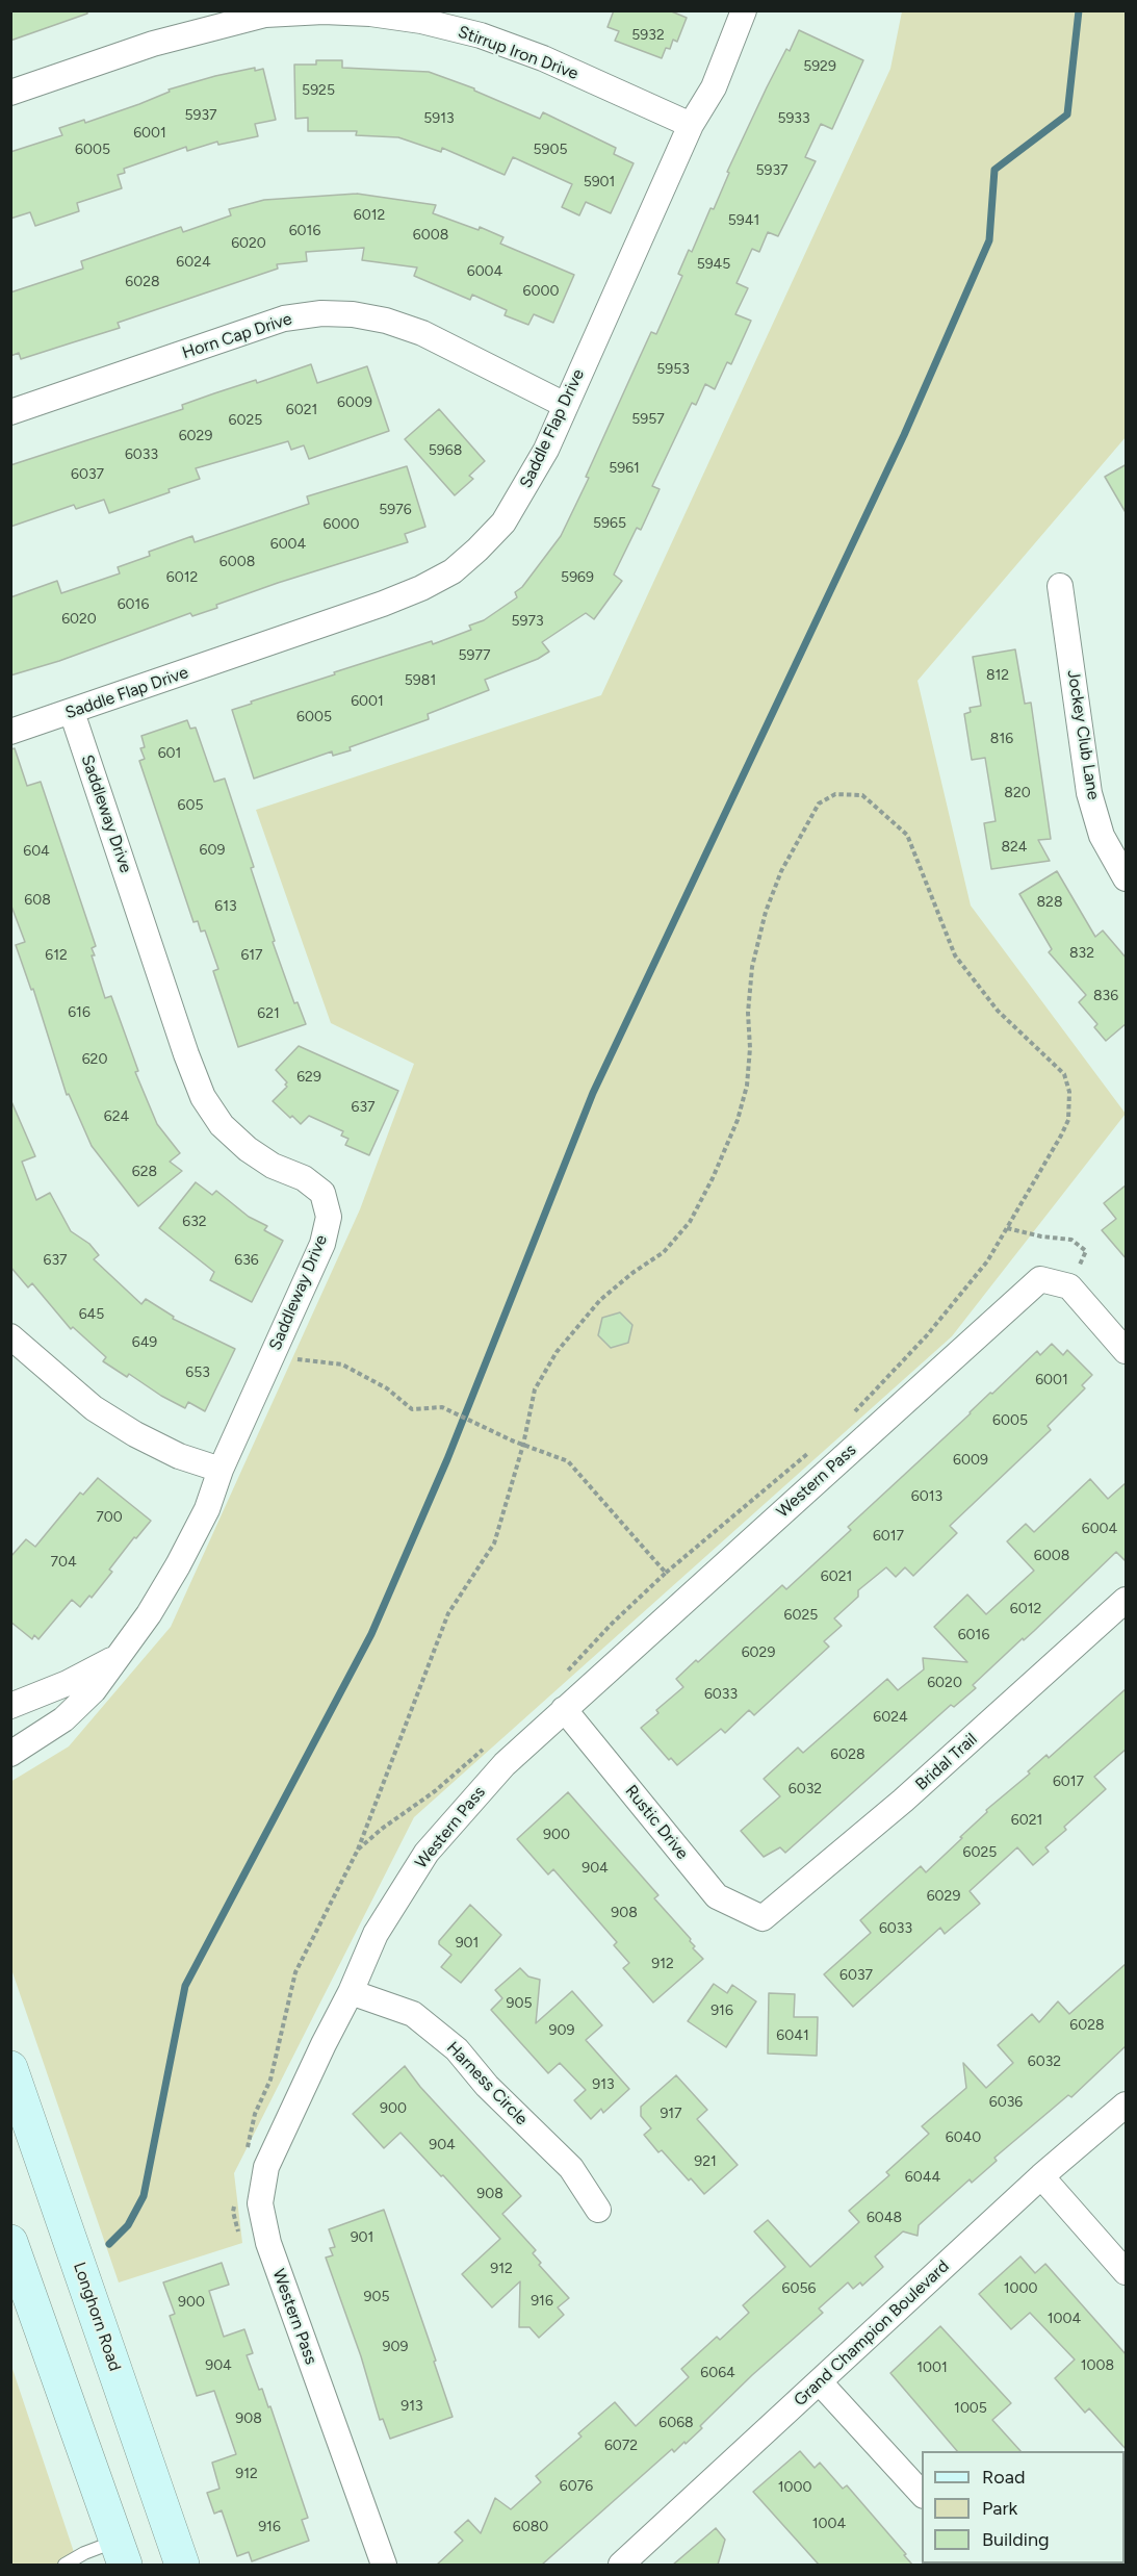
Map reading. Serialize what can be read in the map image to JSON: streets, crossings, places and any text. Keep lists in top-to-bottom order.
{
  "streets": {
    "main road": ["Longhorn Road"],
    "street": [
      "Stirrup Iron Drive",
      "Horn Cap Drive",
      "Saddle Flap Drive",
      "Jockey Club Lane",
      "Saddleway Drive",
      "Western Pass",
      "Bridal Trail",
      "Rustic Drive",
      "Harness Circle",
      "Grand Champion Boulevard"
    ]
  },
  "crossings": [
    ["Stirrup Iron Drive", "Saddle Flap Drive"],
    ["Horn Cap Drive", "Saddle Flap Drive"],
    ["Saddle Flap Drive", "Saddleway Drive"],
    ["Western Pass", "Rustic Drive"],
    ["Western Pass", "Harness Circle"],
    ["Bridal Trail", "Rustic Drive"]
  ],
  "house_numbers": [
    "5932",
    "5929",
    "5925",
    "5937",
    "5913",
    "5933",
    "6001",
    "6005",
    "5905",
    "5937",
    "5901",
    "6012",
    "5941",
    "6016",
    "6008",
    "6020",
    "6024",
    "5945",
    "6004",
    "6028",
    "6000",
    "5953",
    "6009",
    "6021",
    "5957",
    "6025",
    "6029",
    "5968",
    "6033",
    "5961",
    "6037",
    "5976",
    "5965",
    "6000",
    "6004",
    "6008",
    "6012",
    "5969",
    "6016",
    "6020",
    "5973",
    "5977",
    "812",
    "5981",
    "6001",
    "6005",
    "816",
    "601",
    "820",
    "605",
    "824",
    "609",
    "604",
    "608",
    "828",
    "613",
    "832",
    "612",
    "617",
    "836",
    "616",
    "621",
    "620",
    "629",
    "637",
    "624",
    "628",
    "632",
    "637",
    "636",
    "645",
    "649",
    "653",
    "6001",
    "6005",
    "6009",
    "6013",
    "700",
    "6004",
    "6017",
    "6008",
    "704",
    "6021",
    "6012",
    "6025",
    "6016",
    "6029",
    "6020",
    "6033",
    "6024",
    "6028",
    "6017",
    "6032",
    "6021",
    "900",
    "6025",
    "904",
    "6029",
    "908",
    "6033",
    "901",
    "912",
    "6037",
    "905",
    "916",
    "6028",
    "909",
    "6041",
    "6032",
    "913",
    "6036",
    "900",
    "917",
    "6040",
    "904",
    "921",
    "6044",
    "908",
    "6048",
    "901",
    "912",
    "6056",
    "1000",
    "905",
    "916",
    "900",
    "1004",
    "909",
    "904",
    "1008",
    "1001",
    "6064",
    "913",
    "1005",
    "908",
    "6068",
    "6072",
    "912",
    "6076",
    "1000",
    "1004",
    "916",
    "6080"
  ],
  "legend": ["Road", "Park", "Building"]
}
